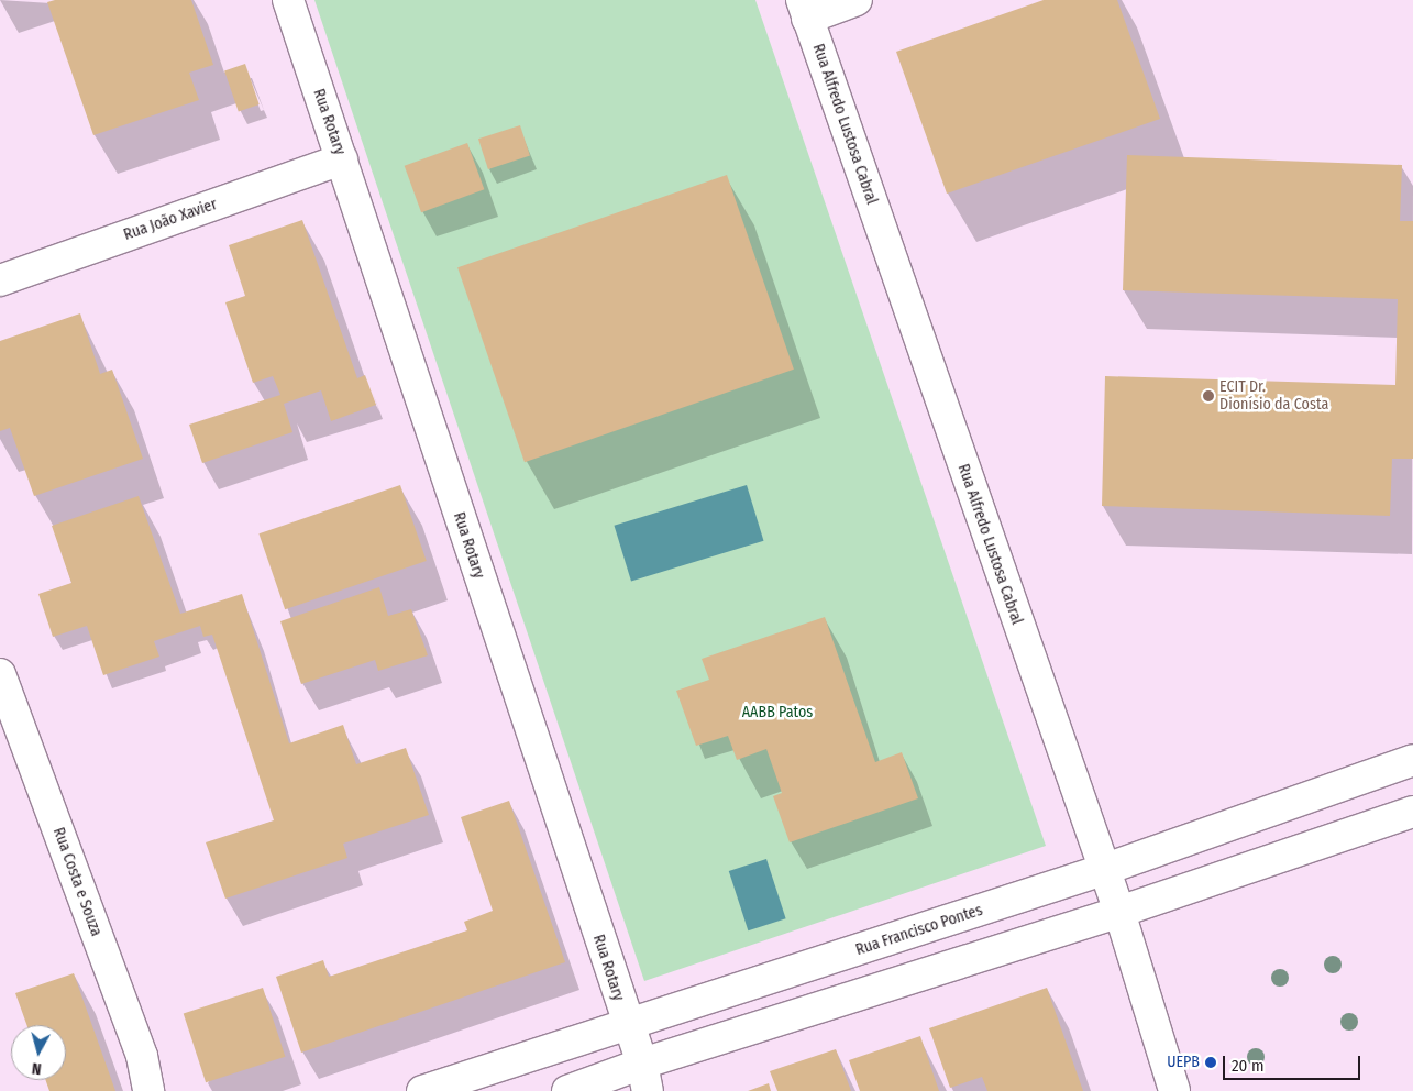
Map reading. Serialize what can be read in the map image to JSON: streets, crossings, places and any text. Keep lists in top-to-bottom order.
{
  "streets": {
    "street": [
      "Rua Rotary",
      "Rua Alfredo Lustosa Cabral",
      "Rua João Xavier",
      "Rua Costa e Souza",
      "Rua Francisco Pontes"
    ]
  },
  "crossings": [
    ["Rua Rotary", "Rua João Xavier"],
    ["Rua Rotary", "Rua Francisco Pontes"],
    ["Rua Alfredo Lustosa Cabral", "Rua Francisco Pontes"]
  ],
  "parks": ["AABB Patos"],
  "places": ["ECIT Dr. Dionísio da Costa", "UEPB"],
  "scale_bar": "20 m",
  "north": "bottom"
}
